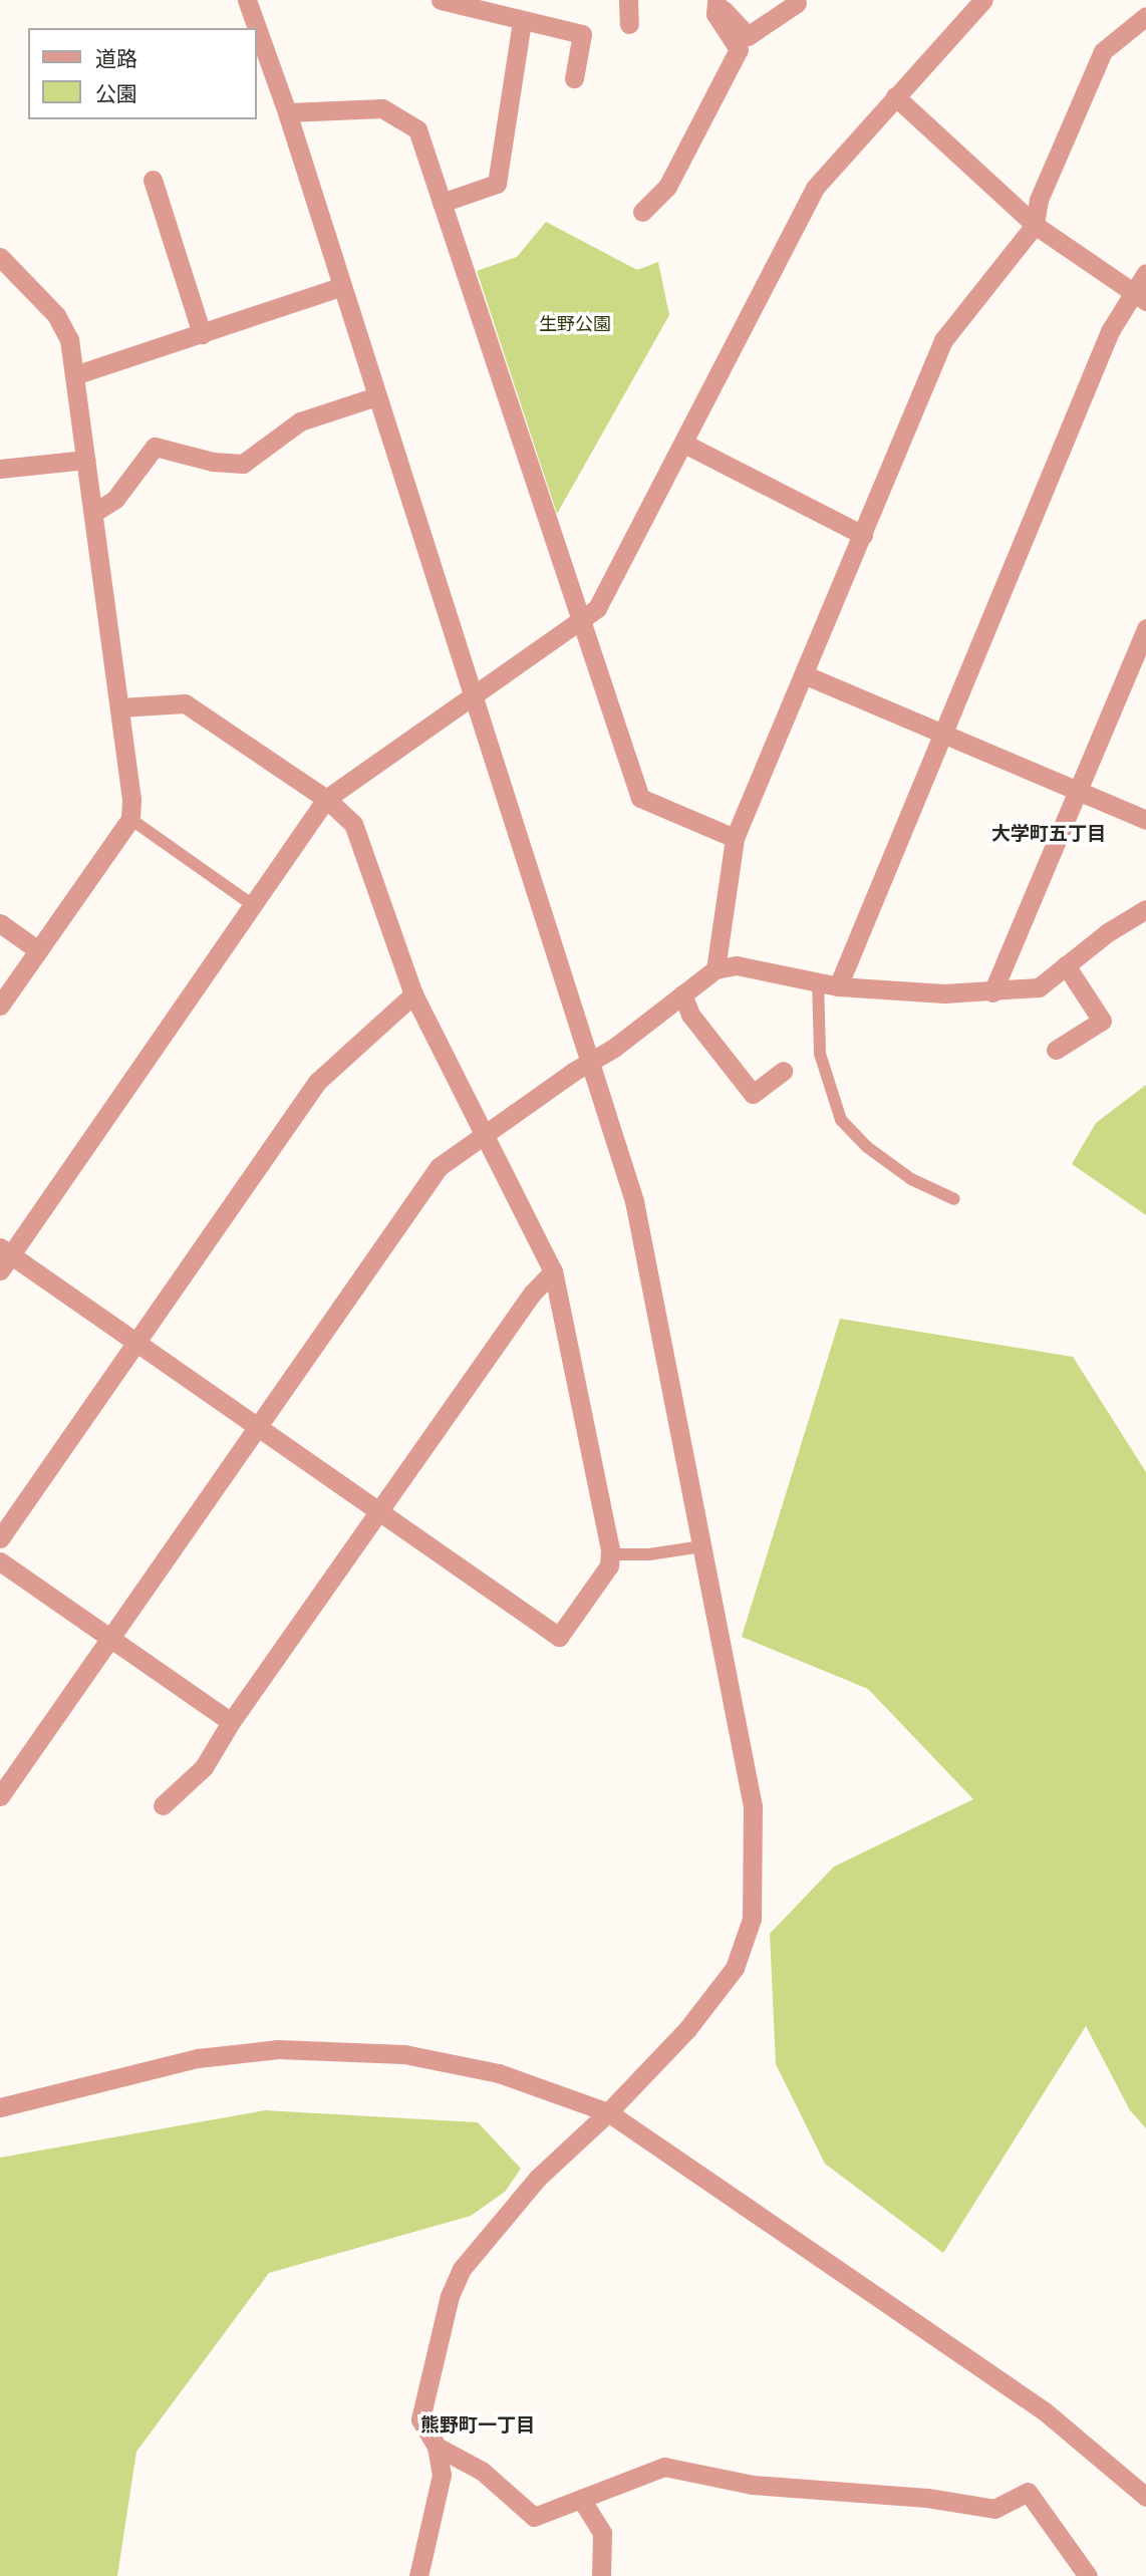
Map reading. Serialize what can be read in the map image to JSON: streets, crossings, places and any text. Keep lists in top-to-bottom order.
{
  "districts": ["大学町五丁目", "熊野町一丁目"],
  "parks": ["生野公園"],
  "legend": ["道路", "公園"]
}
